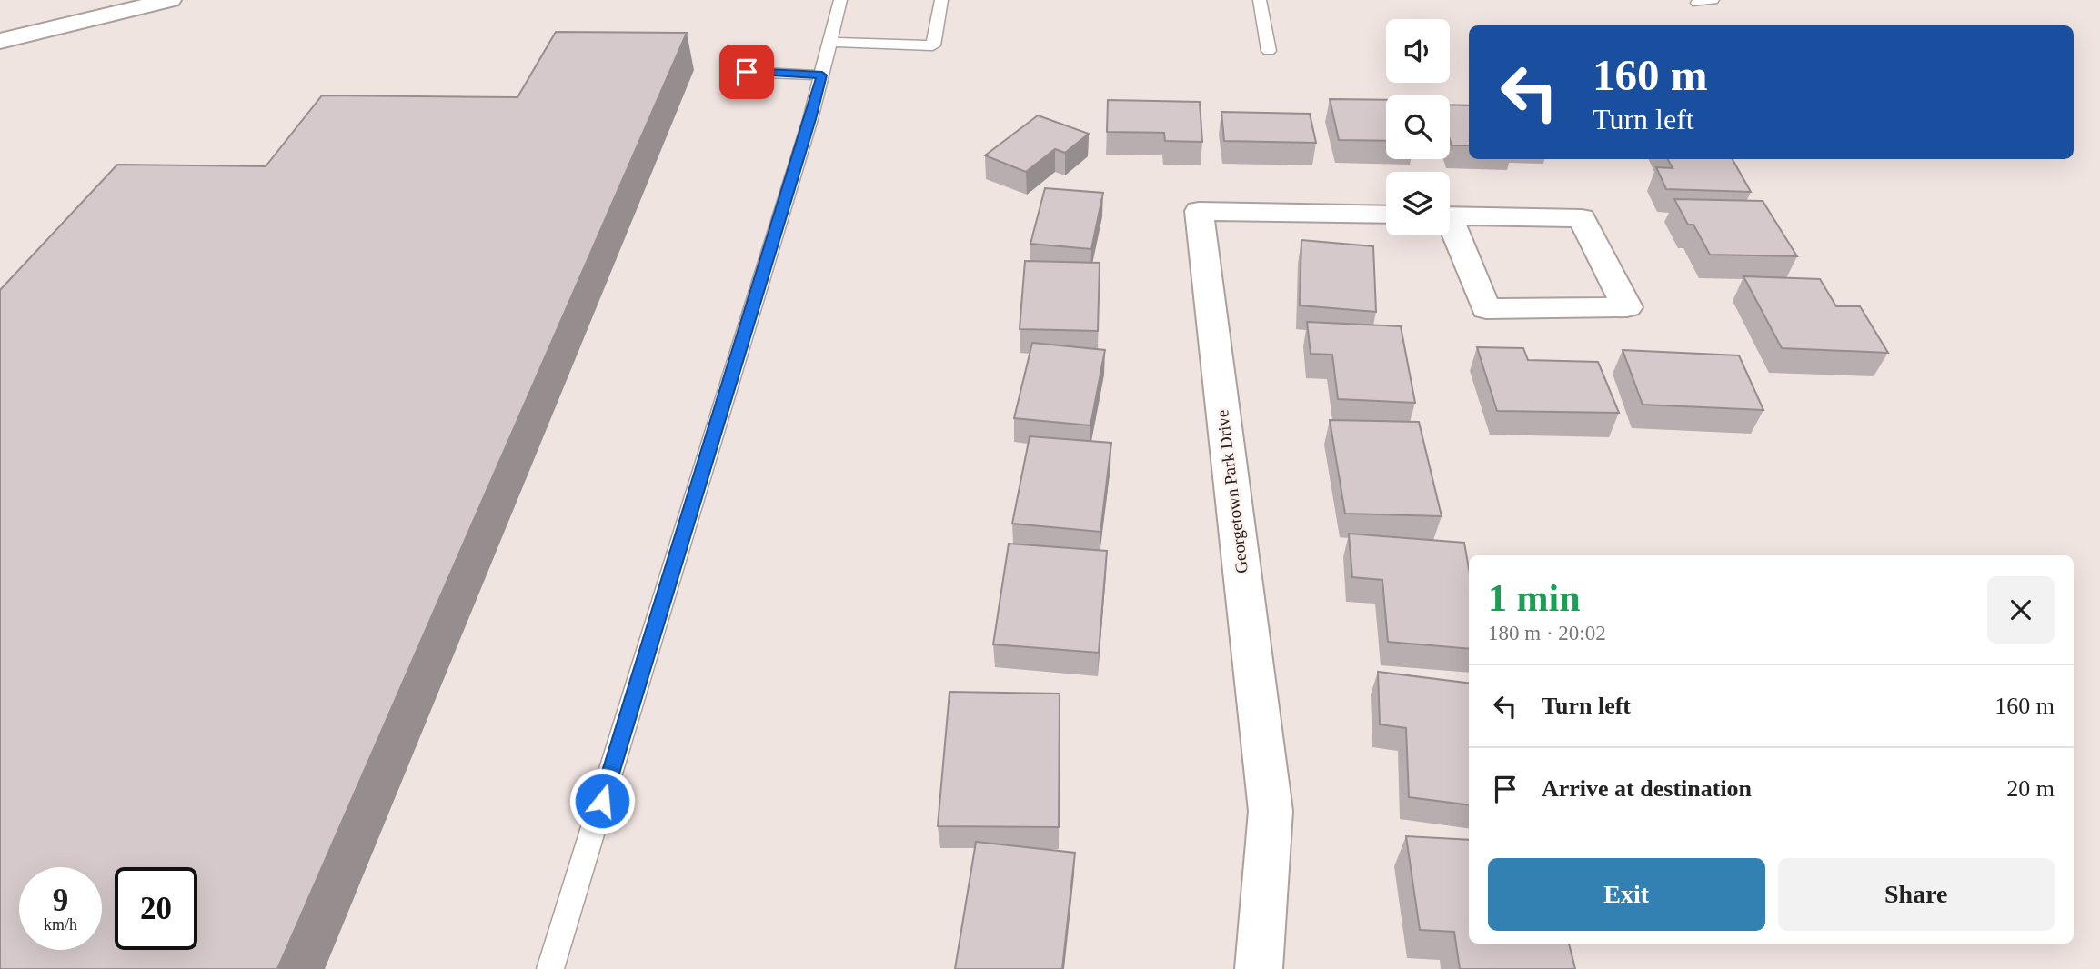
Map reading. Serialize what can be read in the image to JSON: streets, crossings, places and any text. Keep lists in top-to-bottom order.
{
  "streets": {
    "street": ["Georgetown Park Drive"]
  },
  "page": {
    "turn": ["160 m", "Turn left"],
    "heading": ["1 min", "180 m · 20:02"],
    "list": [
      {
        "name": "Turn left",
        "value": "160 m"
      },
      {
        "name": "Arrive at destination",
        "value": "20 m"
      }
    ],
    "buttons": ["Exit", "Share"],
    "speed": "9 km/h",
    "limit": "20"
  }
}
